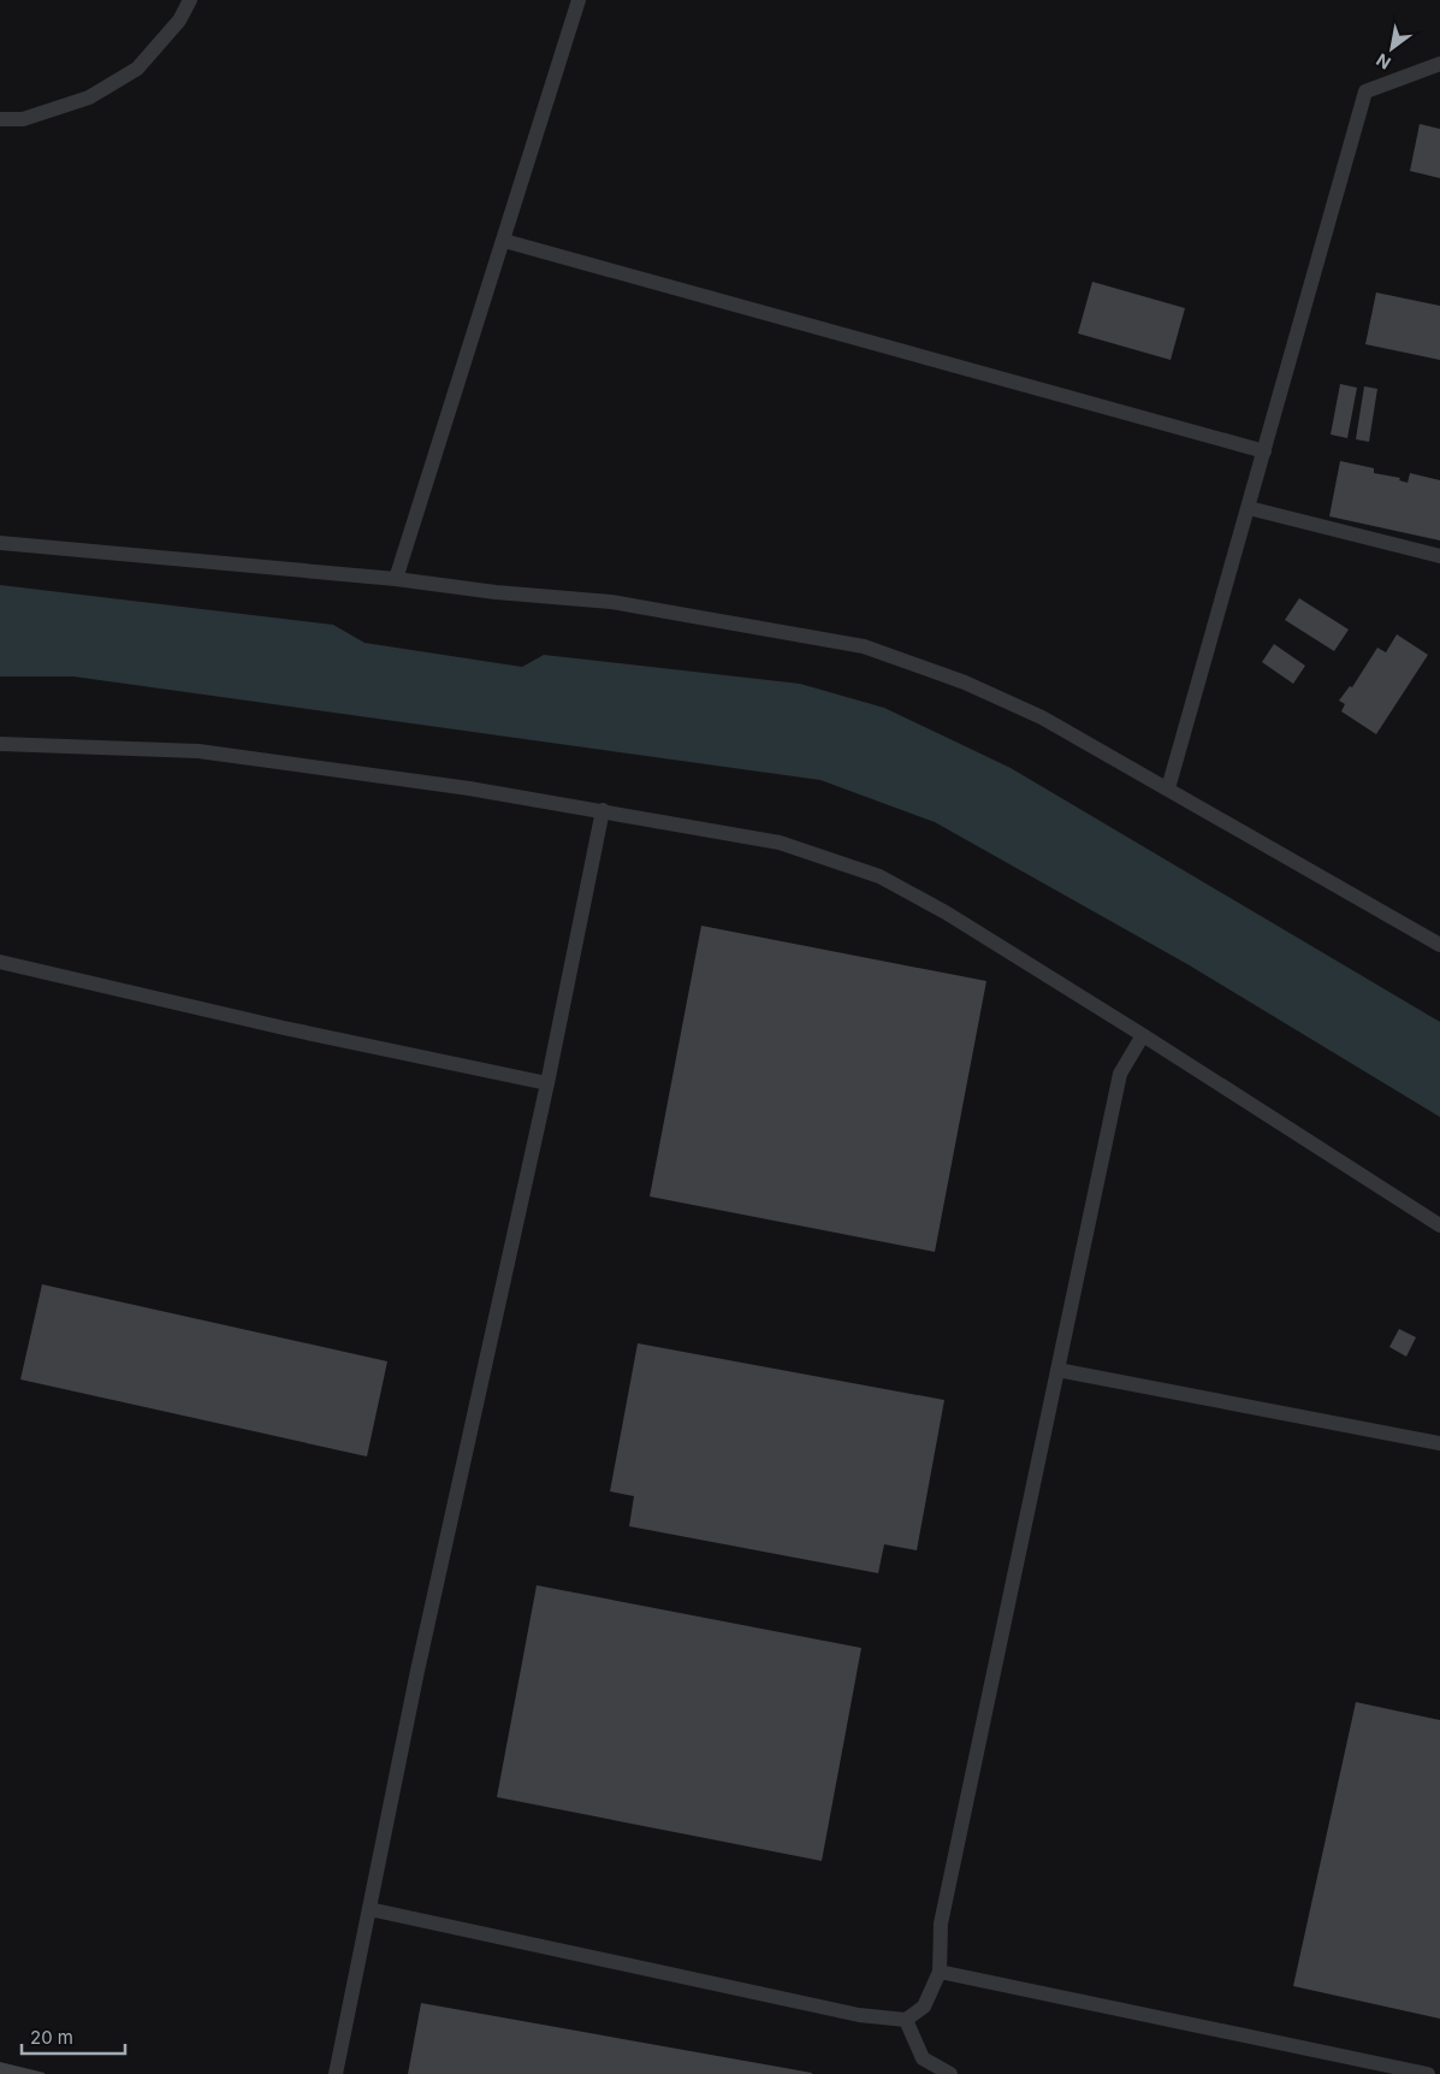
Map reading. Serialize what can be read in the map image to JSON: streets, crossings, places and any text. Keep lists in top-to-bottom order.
{
  "scale_bar": "20 m",
  "north": "bottom left"
}
